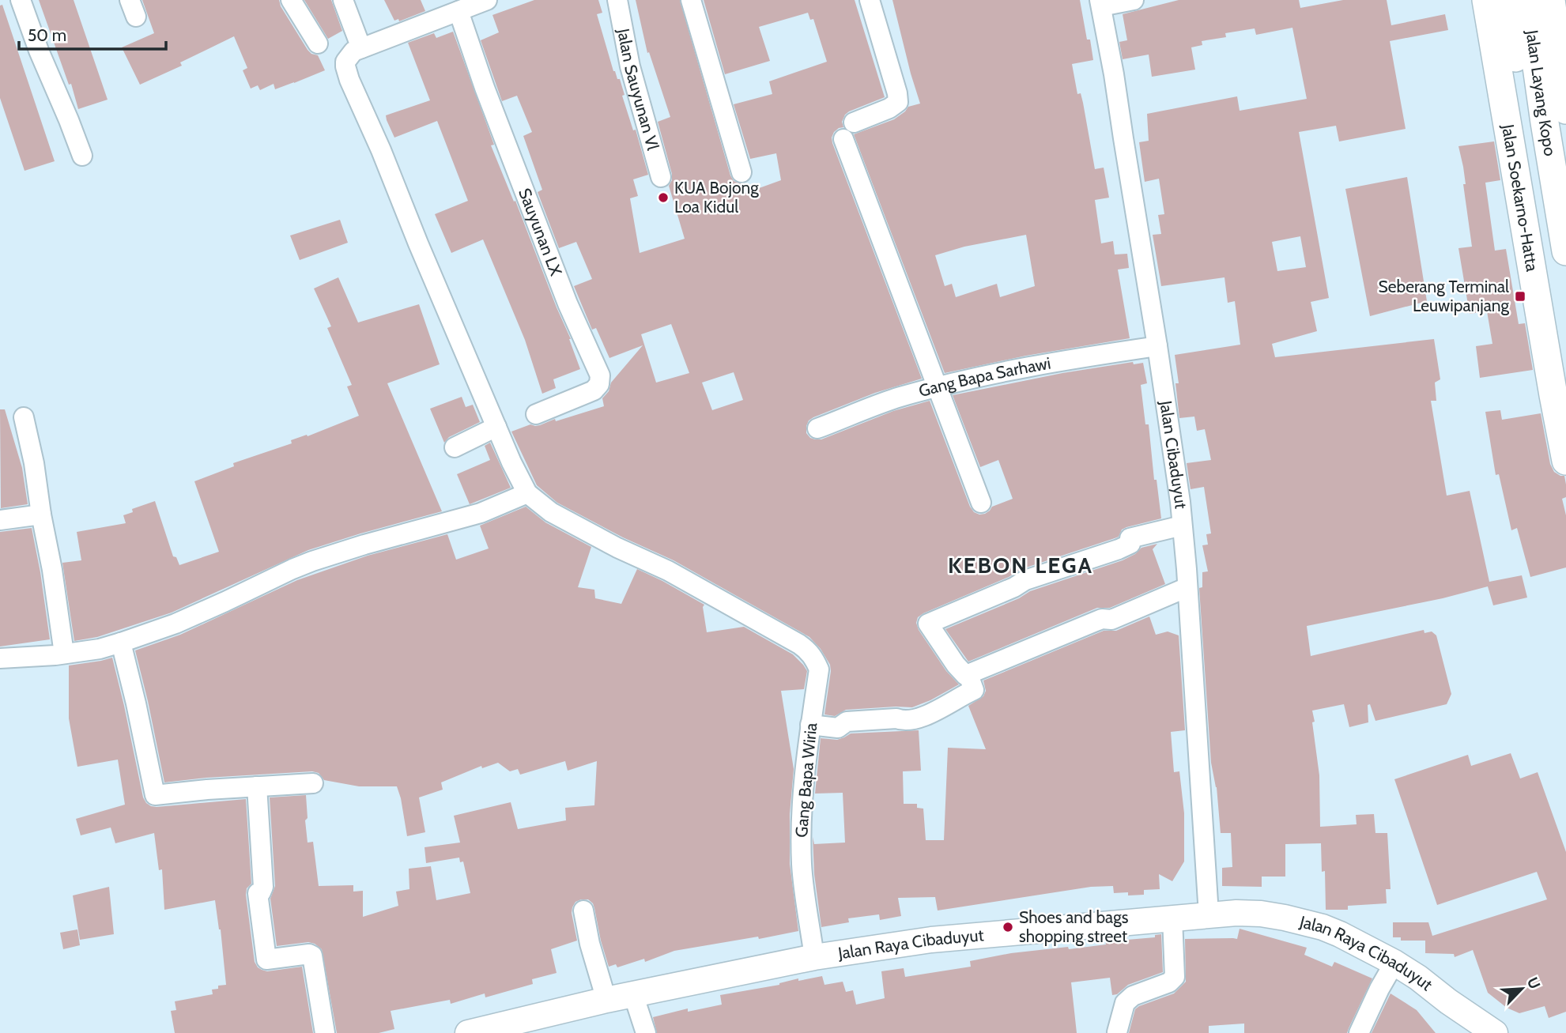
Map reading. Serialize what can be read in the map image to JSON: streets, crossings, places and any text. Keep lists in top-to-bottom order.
{
  "streets": {
    "highway": ["Jalan Layang Kopo", "Jalan Soekarno-Hatta"],
    "main road": ["Jalan Raya Cibaduyut"],
    "street": [
      "Jalan Sauyunan Vl",
      "Sauyunan LX",
      "Gang Bapa Sarhawi",
      "Jalan Cibaduyut",
      "Gang Bapa Wiria"
    ]
  },
  "crossings": [
    ["Gang Bapa Sarhawi", "Jalan Cibaduyut"],
    ["Jalan Cibaduyut", "Jalan Raya Cibaduyut"],
    ["Gang Bapa Wiria", "Jalan Raya Cibaduyut"]
  ],
  "districts": ["KEBON LEGA"],
  "places": {
    "other": ["KUA Bojong Loa Kidul", "Shoes and bags shopping street"],
    "transit": ["Seberang Terminal Leuwipanjang"]
  },
  "scale_bar": "50 m",
  "north": "top right"
}
